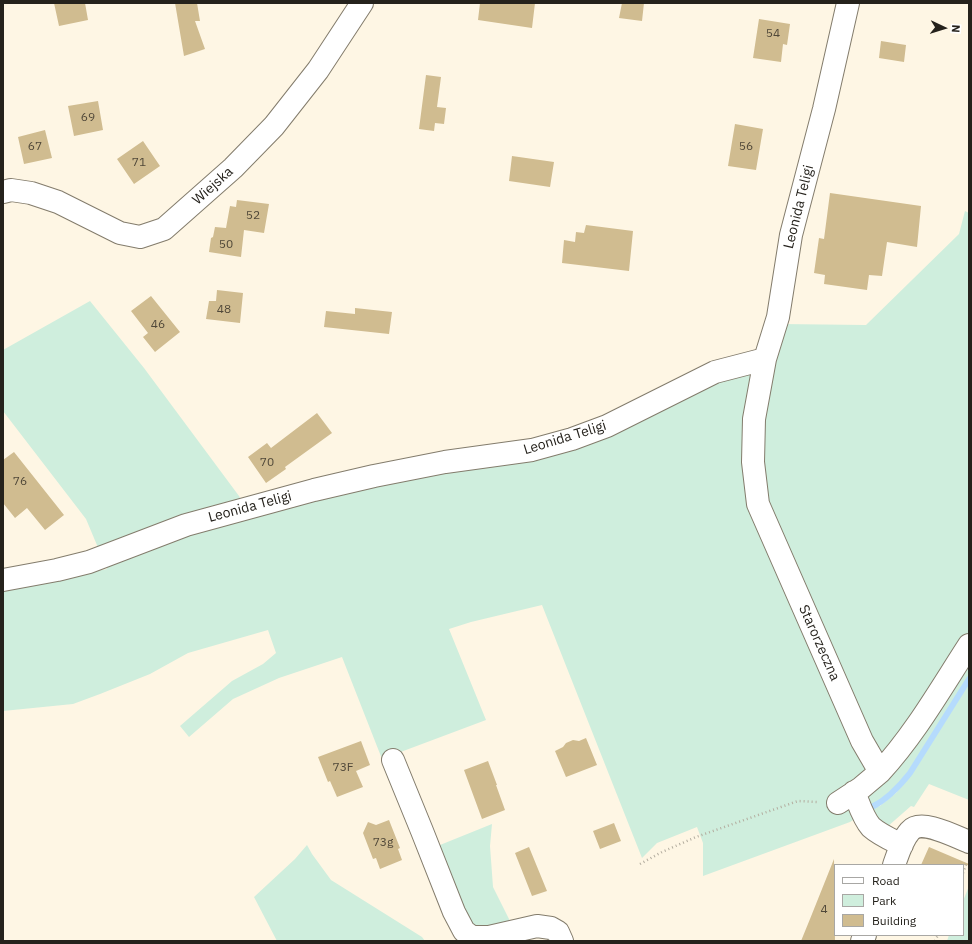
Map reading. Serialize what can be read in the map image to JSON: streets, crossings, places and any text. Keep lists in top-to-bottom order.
{
  "streets": {
    "street": ["Wiejska", "Leonida Teligi", "Starorzeczna"]
  },
  "crossings": [
    ["Leonida Teligi", "Starorzeczna"]
  ],
  "house_numbers": [
    "54",
    "69",
    "67",
    "56",
    "71",
    "52",
    "50",
    "48",
    "46",
    "70",
    "76",
    "73F",
    "73g",
    "4"
  ],
  "legend": ["Road", "Park", "Building"],
  "north": "right"
}
